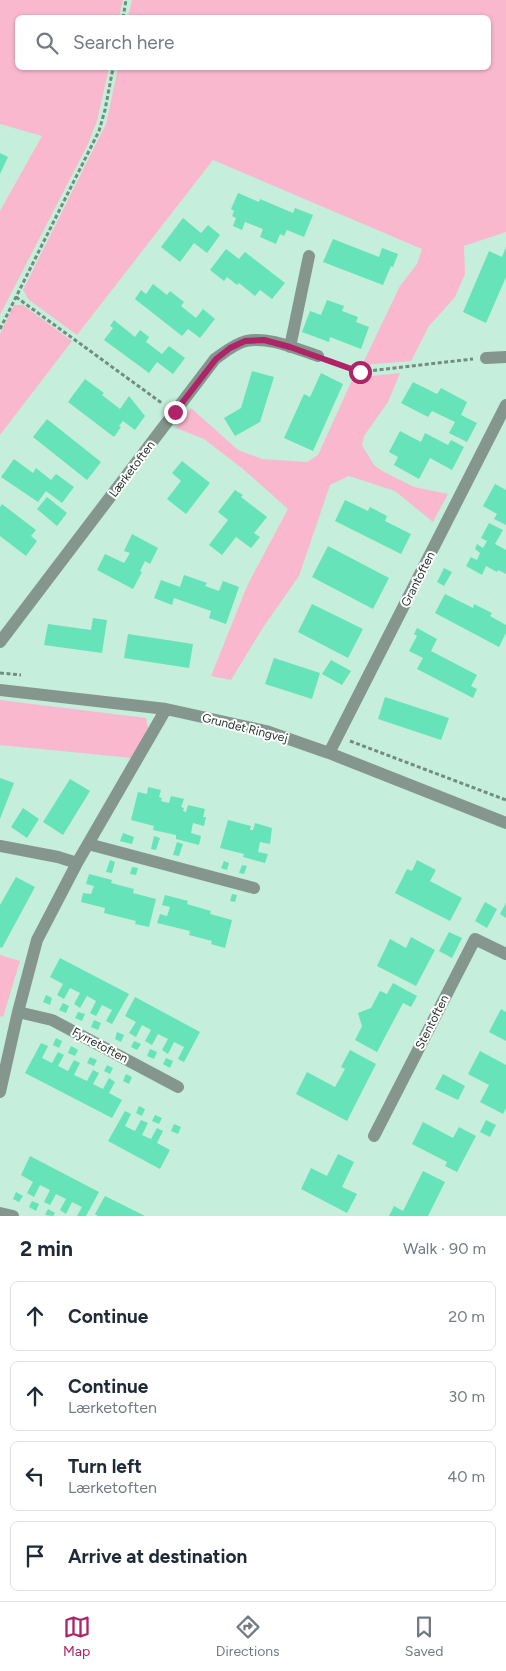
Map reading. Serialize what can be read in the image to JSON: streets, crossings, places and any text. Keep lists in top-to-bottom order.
{
  "streets": {
    "street": [
      "Lærketoften",
      "Grantoften",
      "Grundet Ringvej",
      "Stentoften",
      "Fyrretoften"
    ]
  },
  "crossings": [
    ["Grantoften", "Grundet Ringvej"]
  ],
  "page": {
    "search": "Search here",
    "heading": ["2 min", "Walk · 90 m"],
    "list": [
      ["Continue", "20 m"],
      ["Continue", "Lærketoften", "30 m"],
      ["Turn left", "Lærketoften", "40 m"],
      "Arrive at destination"
    ],
    "nav": ["Map", "Directions", "Saved"]
  }
}
